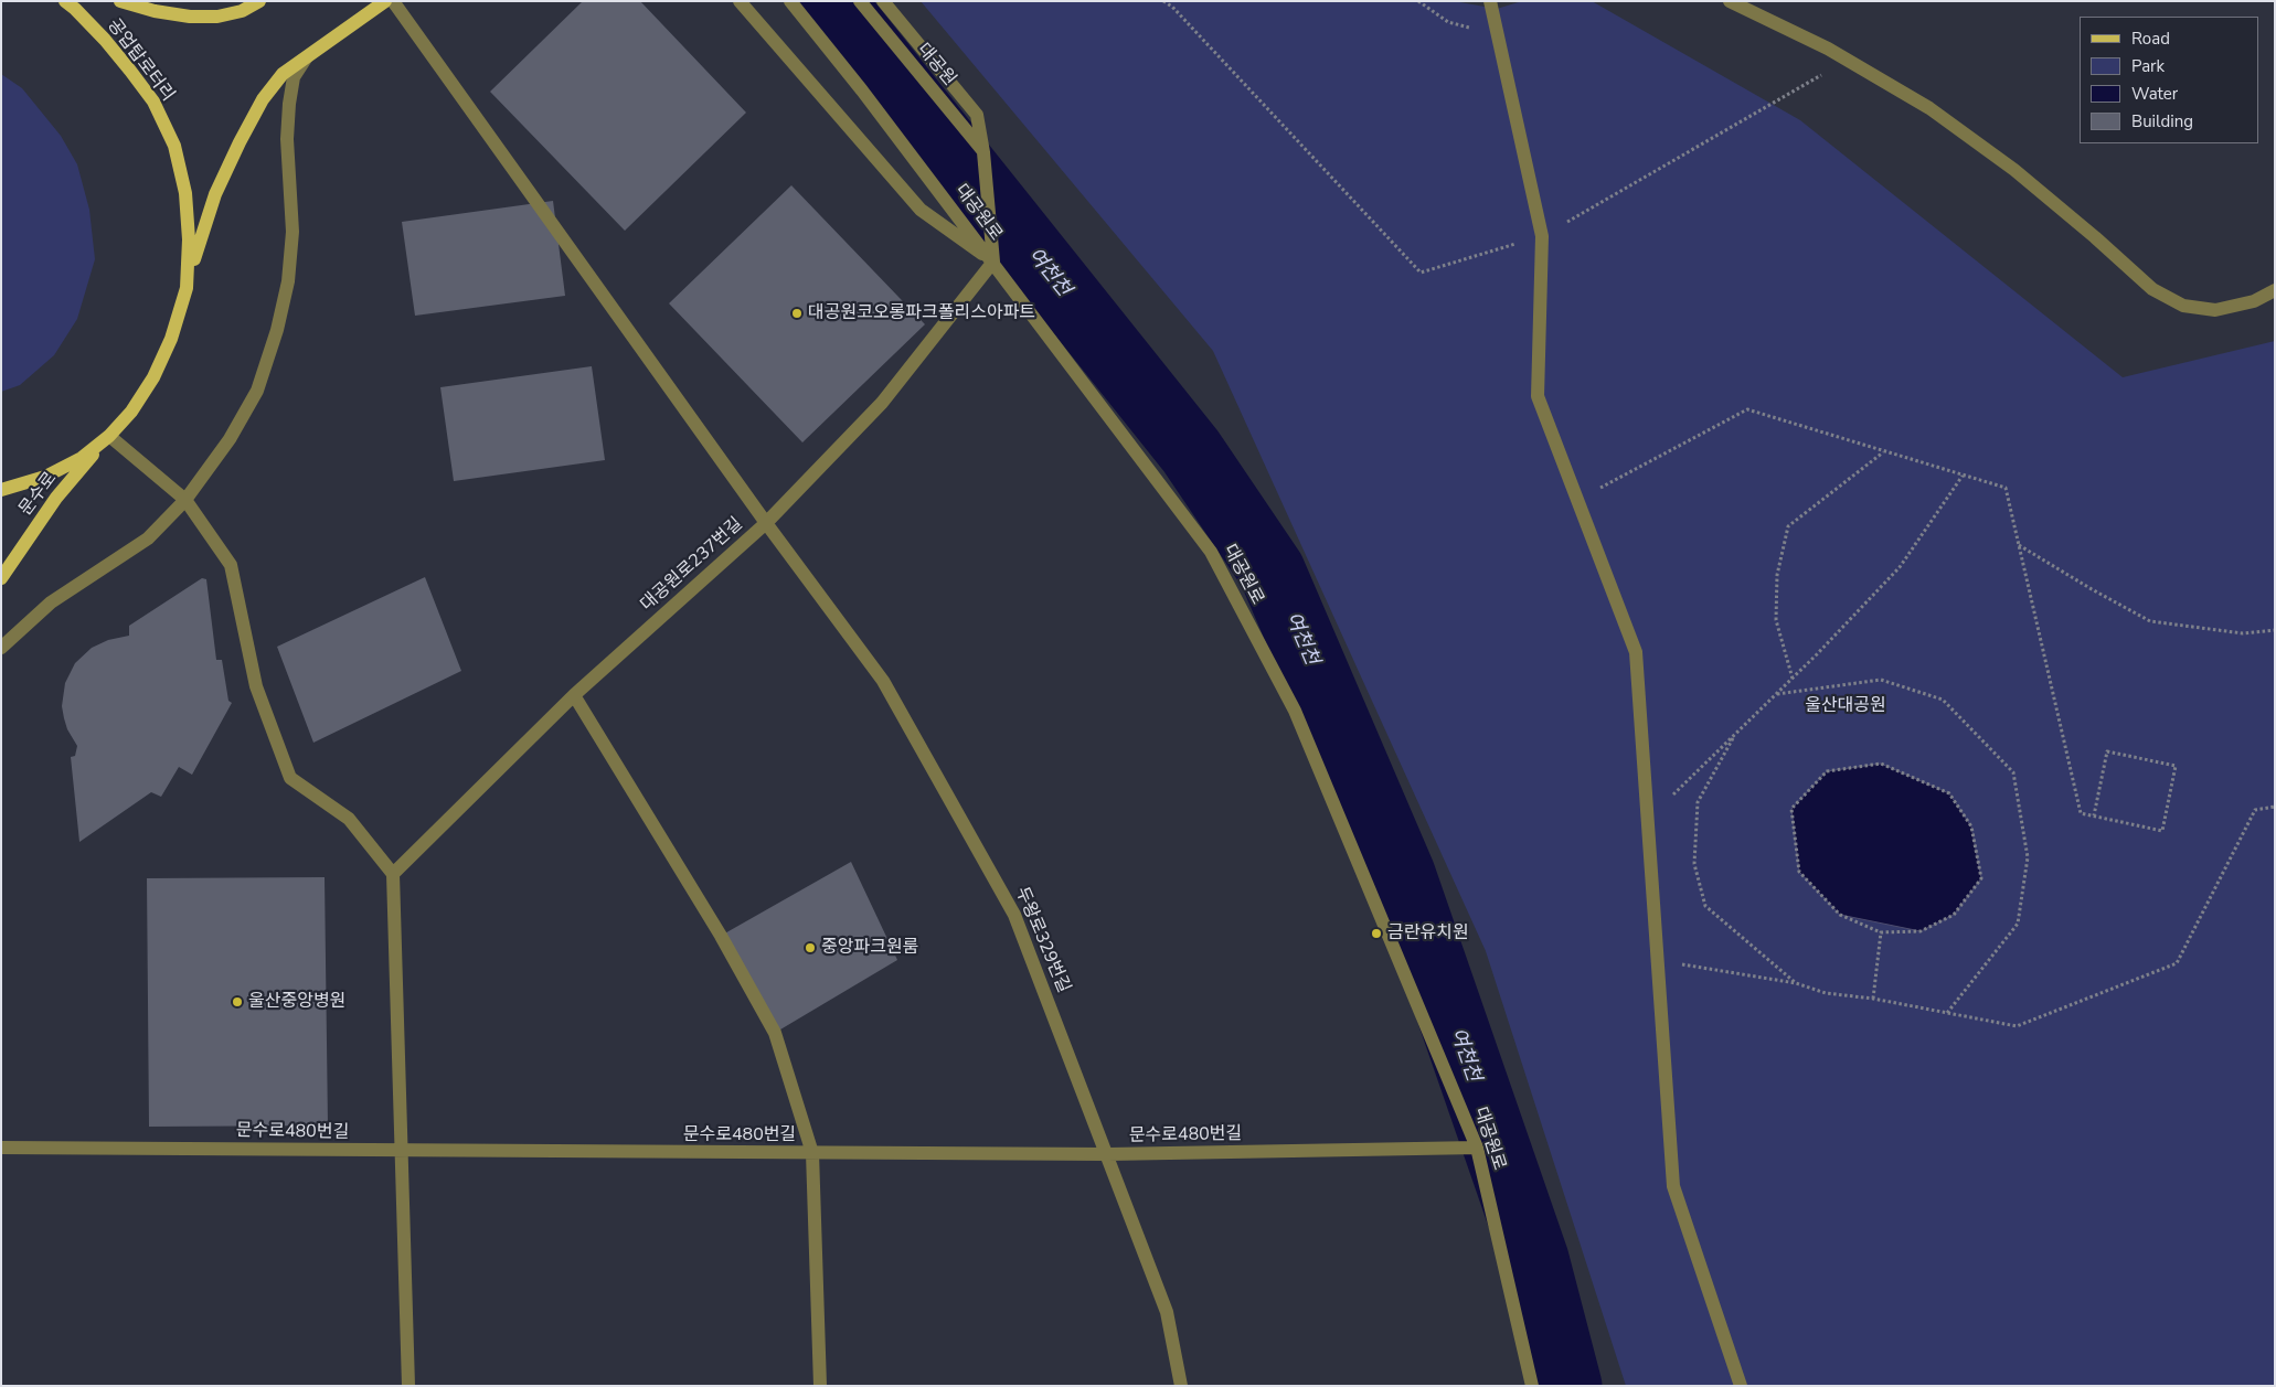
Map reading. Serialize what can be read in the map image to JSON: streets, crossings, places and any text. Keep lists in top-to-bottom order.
{
  "streets": {
    "main road": ["공업탑로터리", "문수로"],
    "street": [
      "대공원",
      "대공원로",
      "대공원로237번길",
      "두왕로329번길",
      "문수로480번길"
    ]
  },
  "crossings": [
    ["공업탑로터리", "문수로"],
    ["대공원로", "대공원로237번길"],
    ["대공원로", "문수로480번길"],
    ["대공원로237번길", "두왕로329번길"],
    ["두왕로329번길", "문수로480번길"]
  ],
  "water": ["여천천"],
  "parks": ["울산대공원"],
  "places": [
    "대공원코오롱파크폴리스아파트",
    "금란유치원",
    "중앙파크원룸",
    "울산중앙병원"
  ],
  "legend": [
    "Road",
    "Park",
    "Water",
    "Building"
  ]
}
